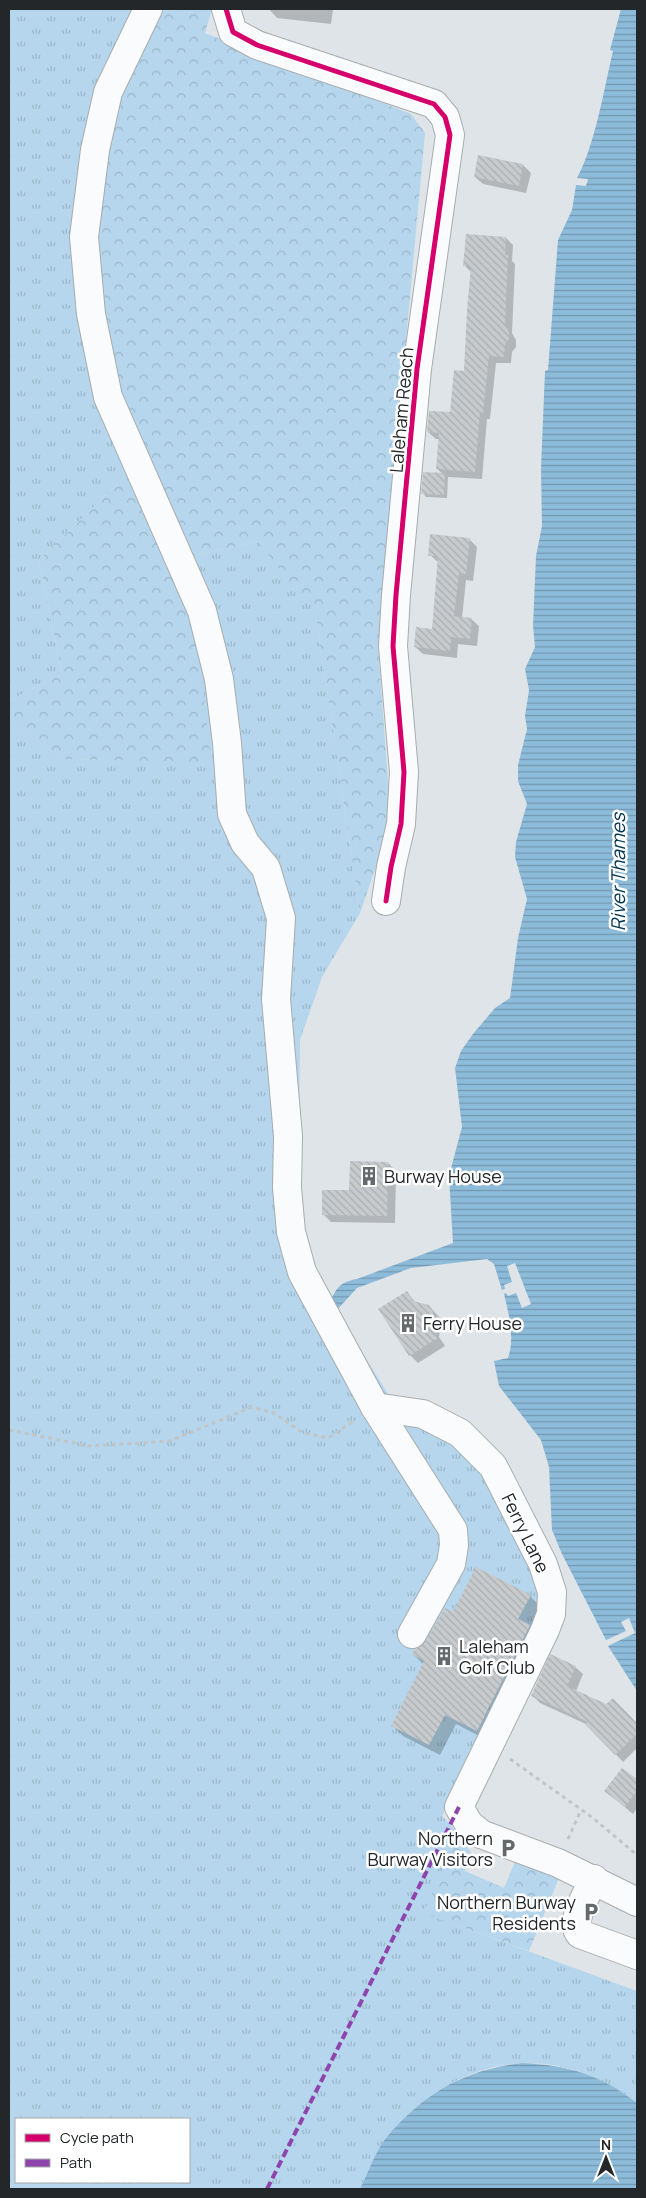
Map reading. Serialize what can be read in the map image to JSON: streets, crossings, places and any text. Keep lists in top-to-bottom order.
{
  "streets": {
    "street": ["Laleham Reach", "Ferry Lane"]
  },
  "water": ["River Thames"],
  "places": {
    "building": ["Burway House", "Ferry House", "Laleham Golf Club"],
    "parking": ["Northern Burway Visitors", "Northern Burway Residents"]
  },
  "legend": ["Cycle path", "Path"],
  "north": "top"
}
